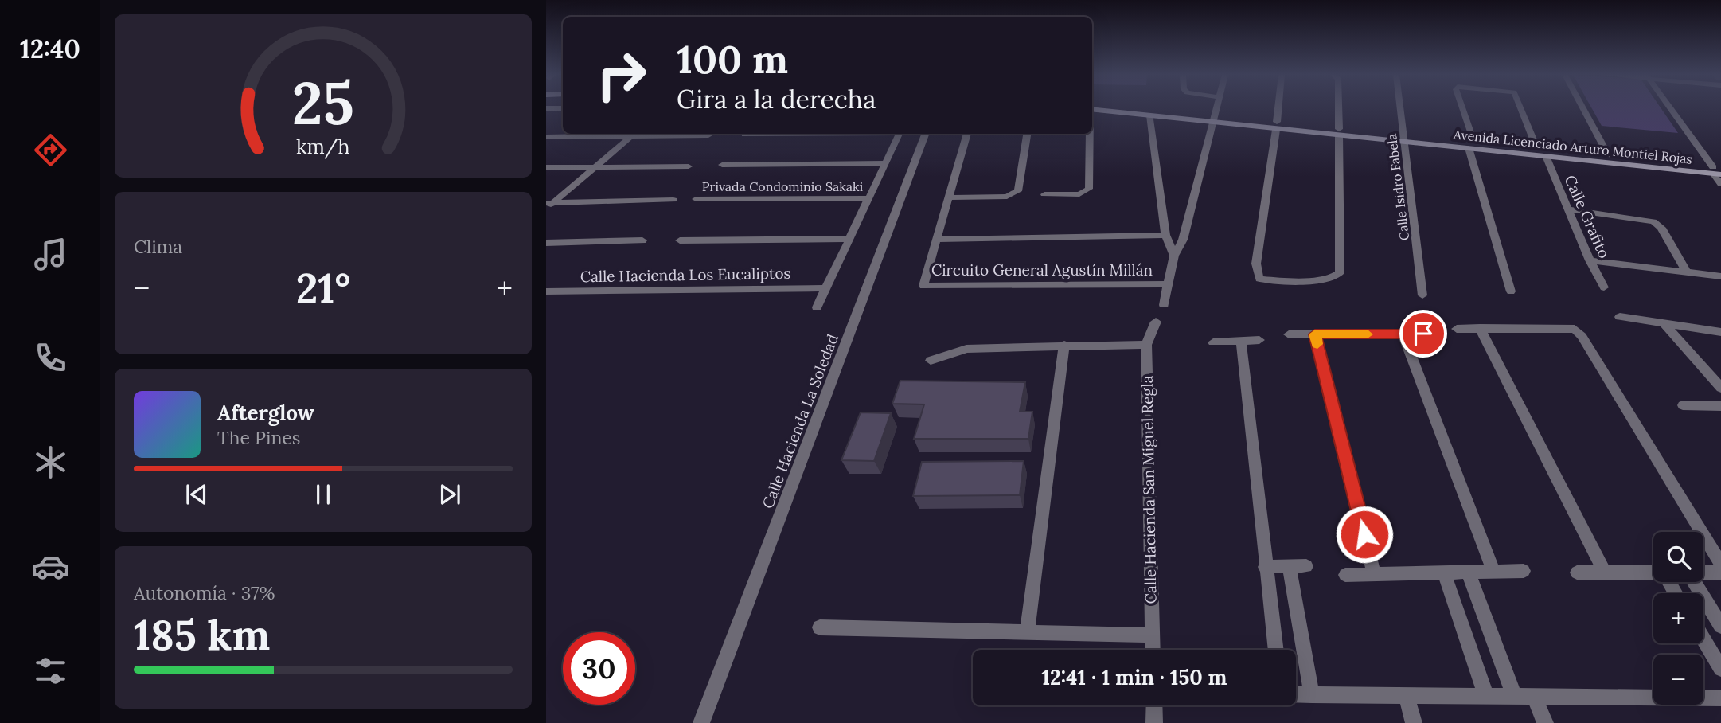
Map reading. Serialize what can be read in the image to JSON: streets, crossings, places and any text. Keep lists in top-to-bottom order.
{
  "streets": {
    "main road": ["Avenida Licenciado Arturo Montiel Rojas"],
    "street": [
      "Privada Condominio Sakaki",
      "Calle Isidro Fabela",
      "Calle Grafito",
      "Circuito General Agustín Millán",
      "Calle Hacienda Los Eucaliptos",
      "Calle Hacienda La Soledad",
      "Calle Hacienda San Miguel Regla"
    ]
  },
  "crossings": [
    ["Avenida Licenciado Arturo Montiel Rojas", "Calle Isidro Fabela"],
    ["Avenida Licenciado Arturo Montiel Rojas", "Calle Grafito"]
  ],
  "page": {
    "tabs": "12:40",
    "turn": ["100 m", "Gira a la derecha"],
    "tile": [
      "Clima",
      ["Autonomía · 37%", "185 km"]
    ],
    "heat": ["−", "21°", "+"],
    "song": ["Afterglow", "The Pines"],
    "map_buttons": ["+", "−"],
    "limit": "30",
    "trip": "12:41 · 1 min · 150 m",
    "gauge": ["25", "km/h"]
  }
}
